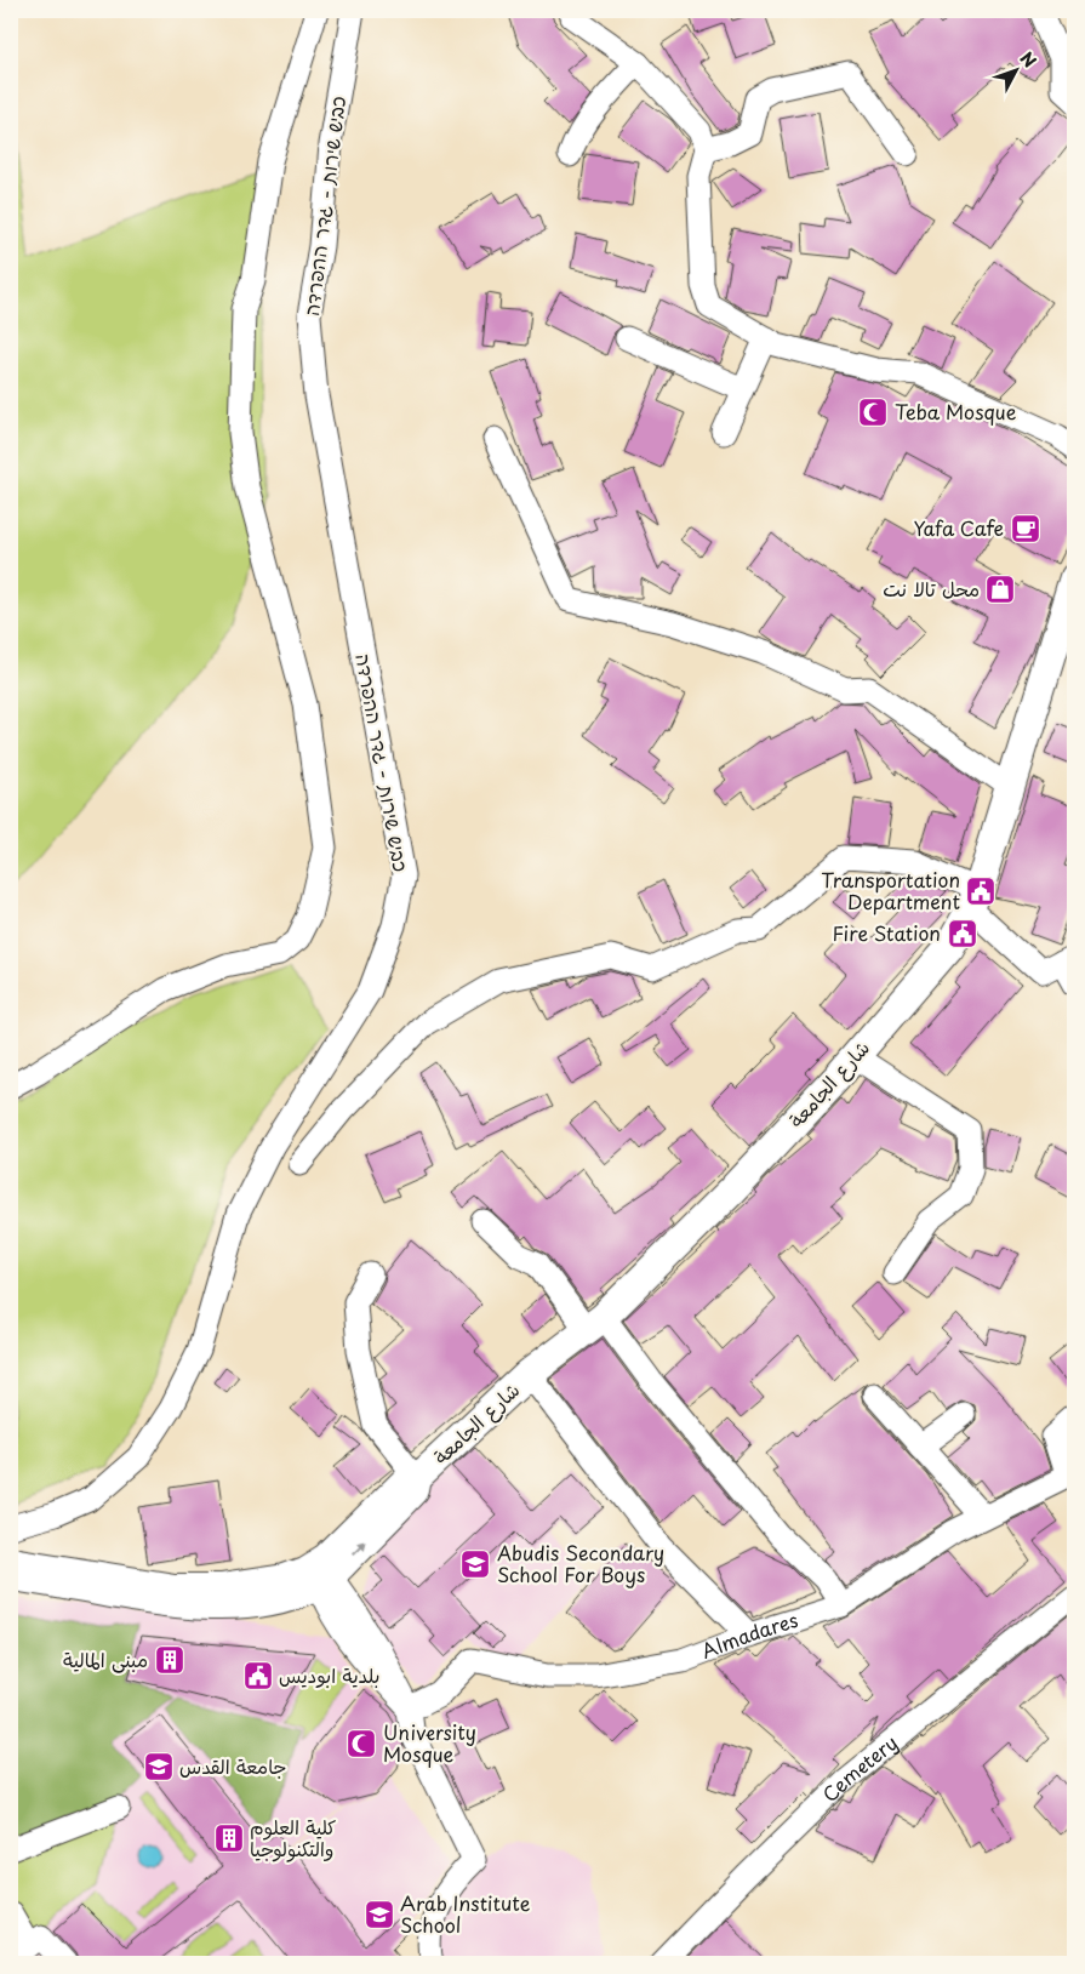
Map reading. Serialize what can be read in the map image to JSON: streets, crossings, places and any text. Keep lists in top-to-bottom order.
{
  "streets": {
    "main road": ["شارع الجامعة"],
    "street": ["כביש שירות - גדר ההפרדה", "Almadares", "Cemetery"]
  },
  "places": {
    "mosque": ["Teba Mosque", "University Mosque"],
    "cafe": ["Yafa Cafe"],
    "shop": ["محل تالا نت"],
    "public building": ["Transportation Department", "Fire Station", "بلدية ابوديس"],
    "school or university": ["Abudis Secondary School For Boys", "جامعة القدس", "Arab Institute School"],
    "building": ["مبنى المالية", "كلية العلوم والتكنولوجيا"]
  },
  "north": "top right"
}
